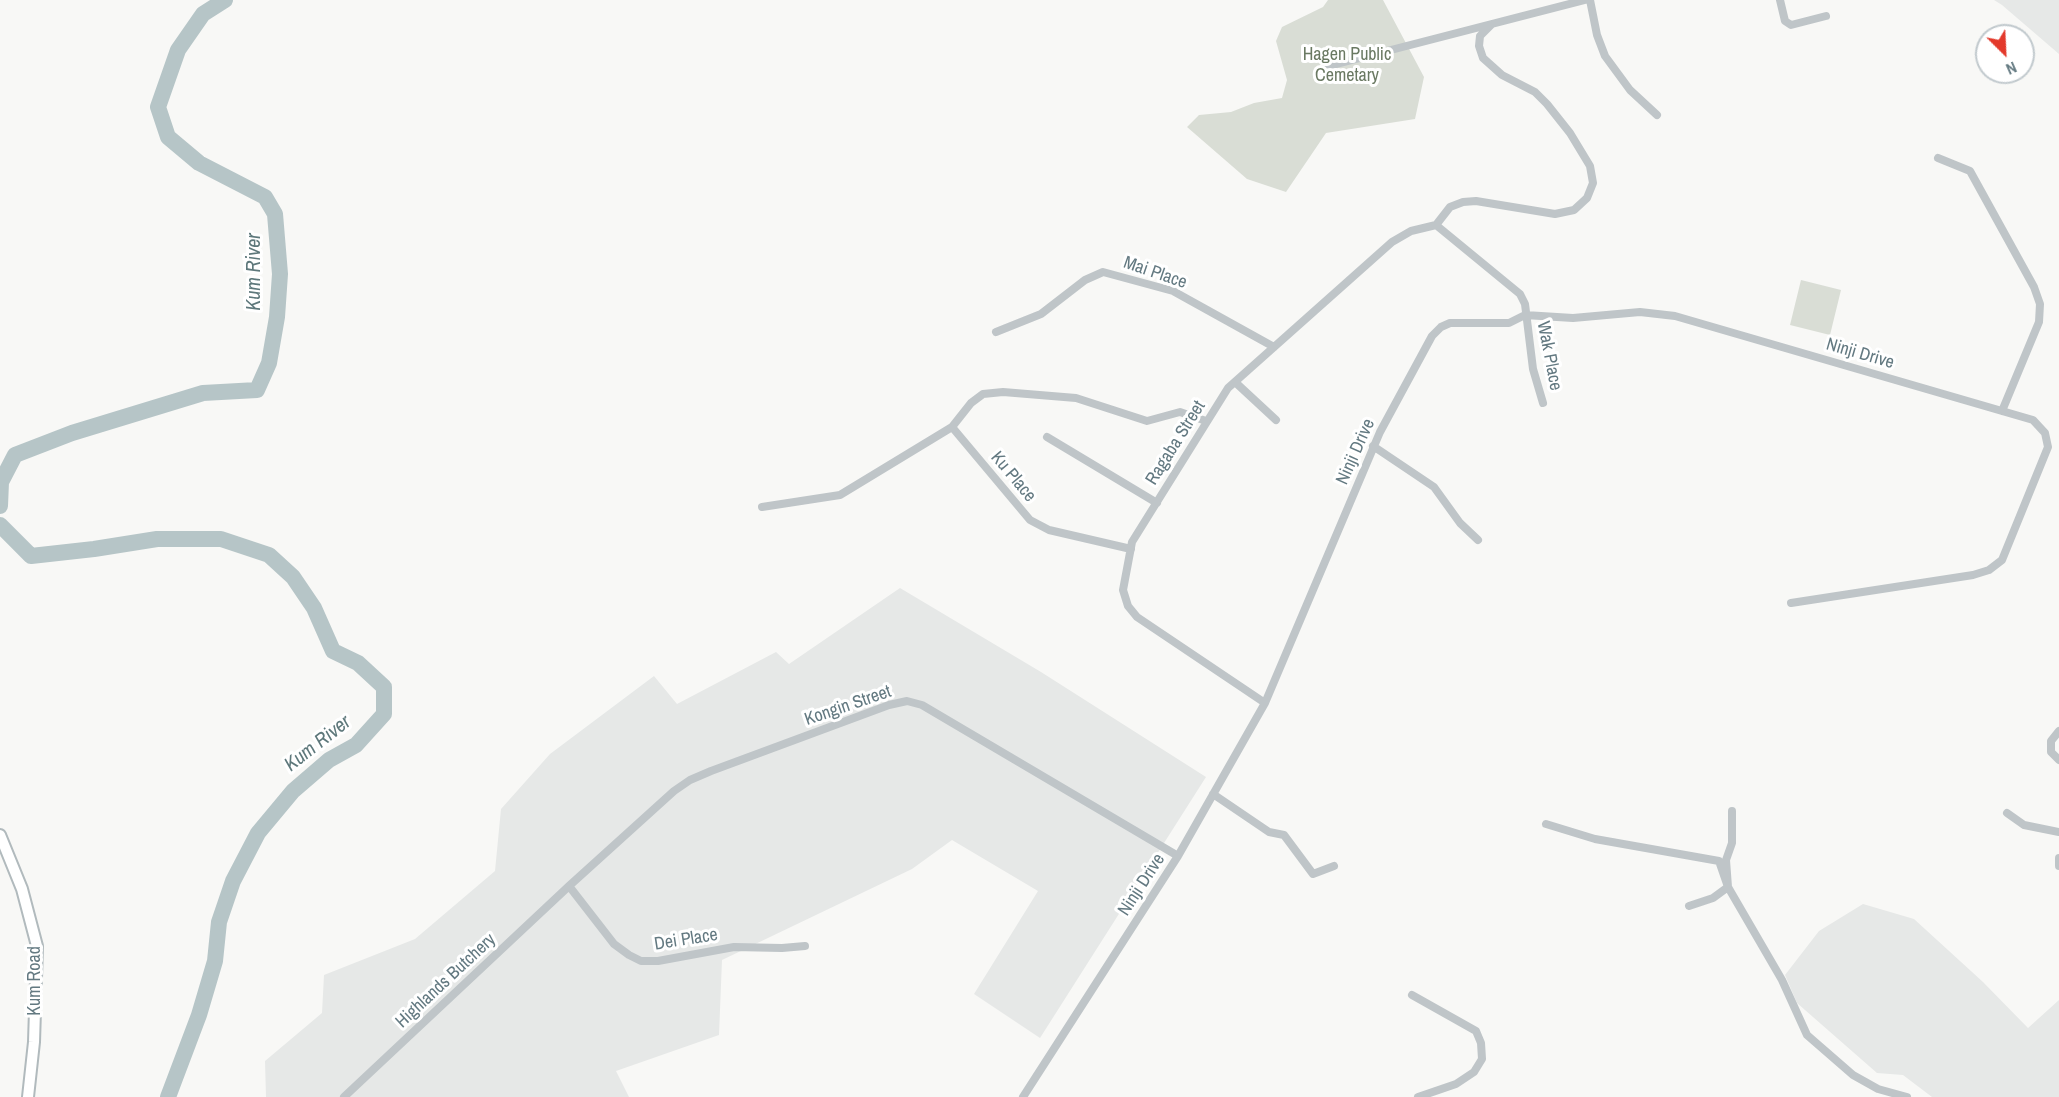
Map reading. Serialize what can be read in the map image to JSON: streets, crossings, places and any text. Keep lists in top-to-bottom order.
{
  "streets": {
    "street": [
      "Mai Place",
      "Ninji Drive",
      "Wak Place",
      "Ragaba Street",
      "Ku Place",
      "Kongin Street",
      "Dei Place",
      "Kum Road",
      "Highlands Butchery"
    ]
  },
  "crossings": [
    ["Mai Place", "Ragaba Street"],
    ["Ninji Drive", "Wak Place"],
    ["Ninji Drive", "Ragaba Street"],
    ["Ninji Drive", "Kongin Street"],
    ["Wak Place", "Ragaba Street"],
    ["Ragaba Street", "Ku Place"],
    ["Kongin Street", "Dei Place"],
    ["Kongin Street", "Highlands Butchery"],
    ["Dei Place", "Highlands Butchery"]
  ],
  "water": ["Kum River"],
  "parks": ["Hagen Public Cemetary"],
  "north": "bottom right"
}
